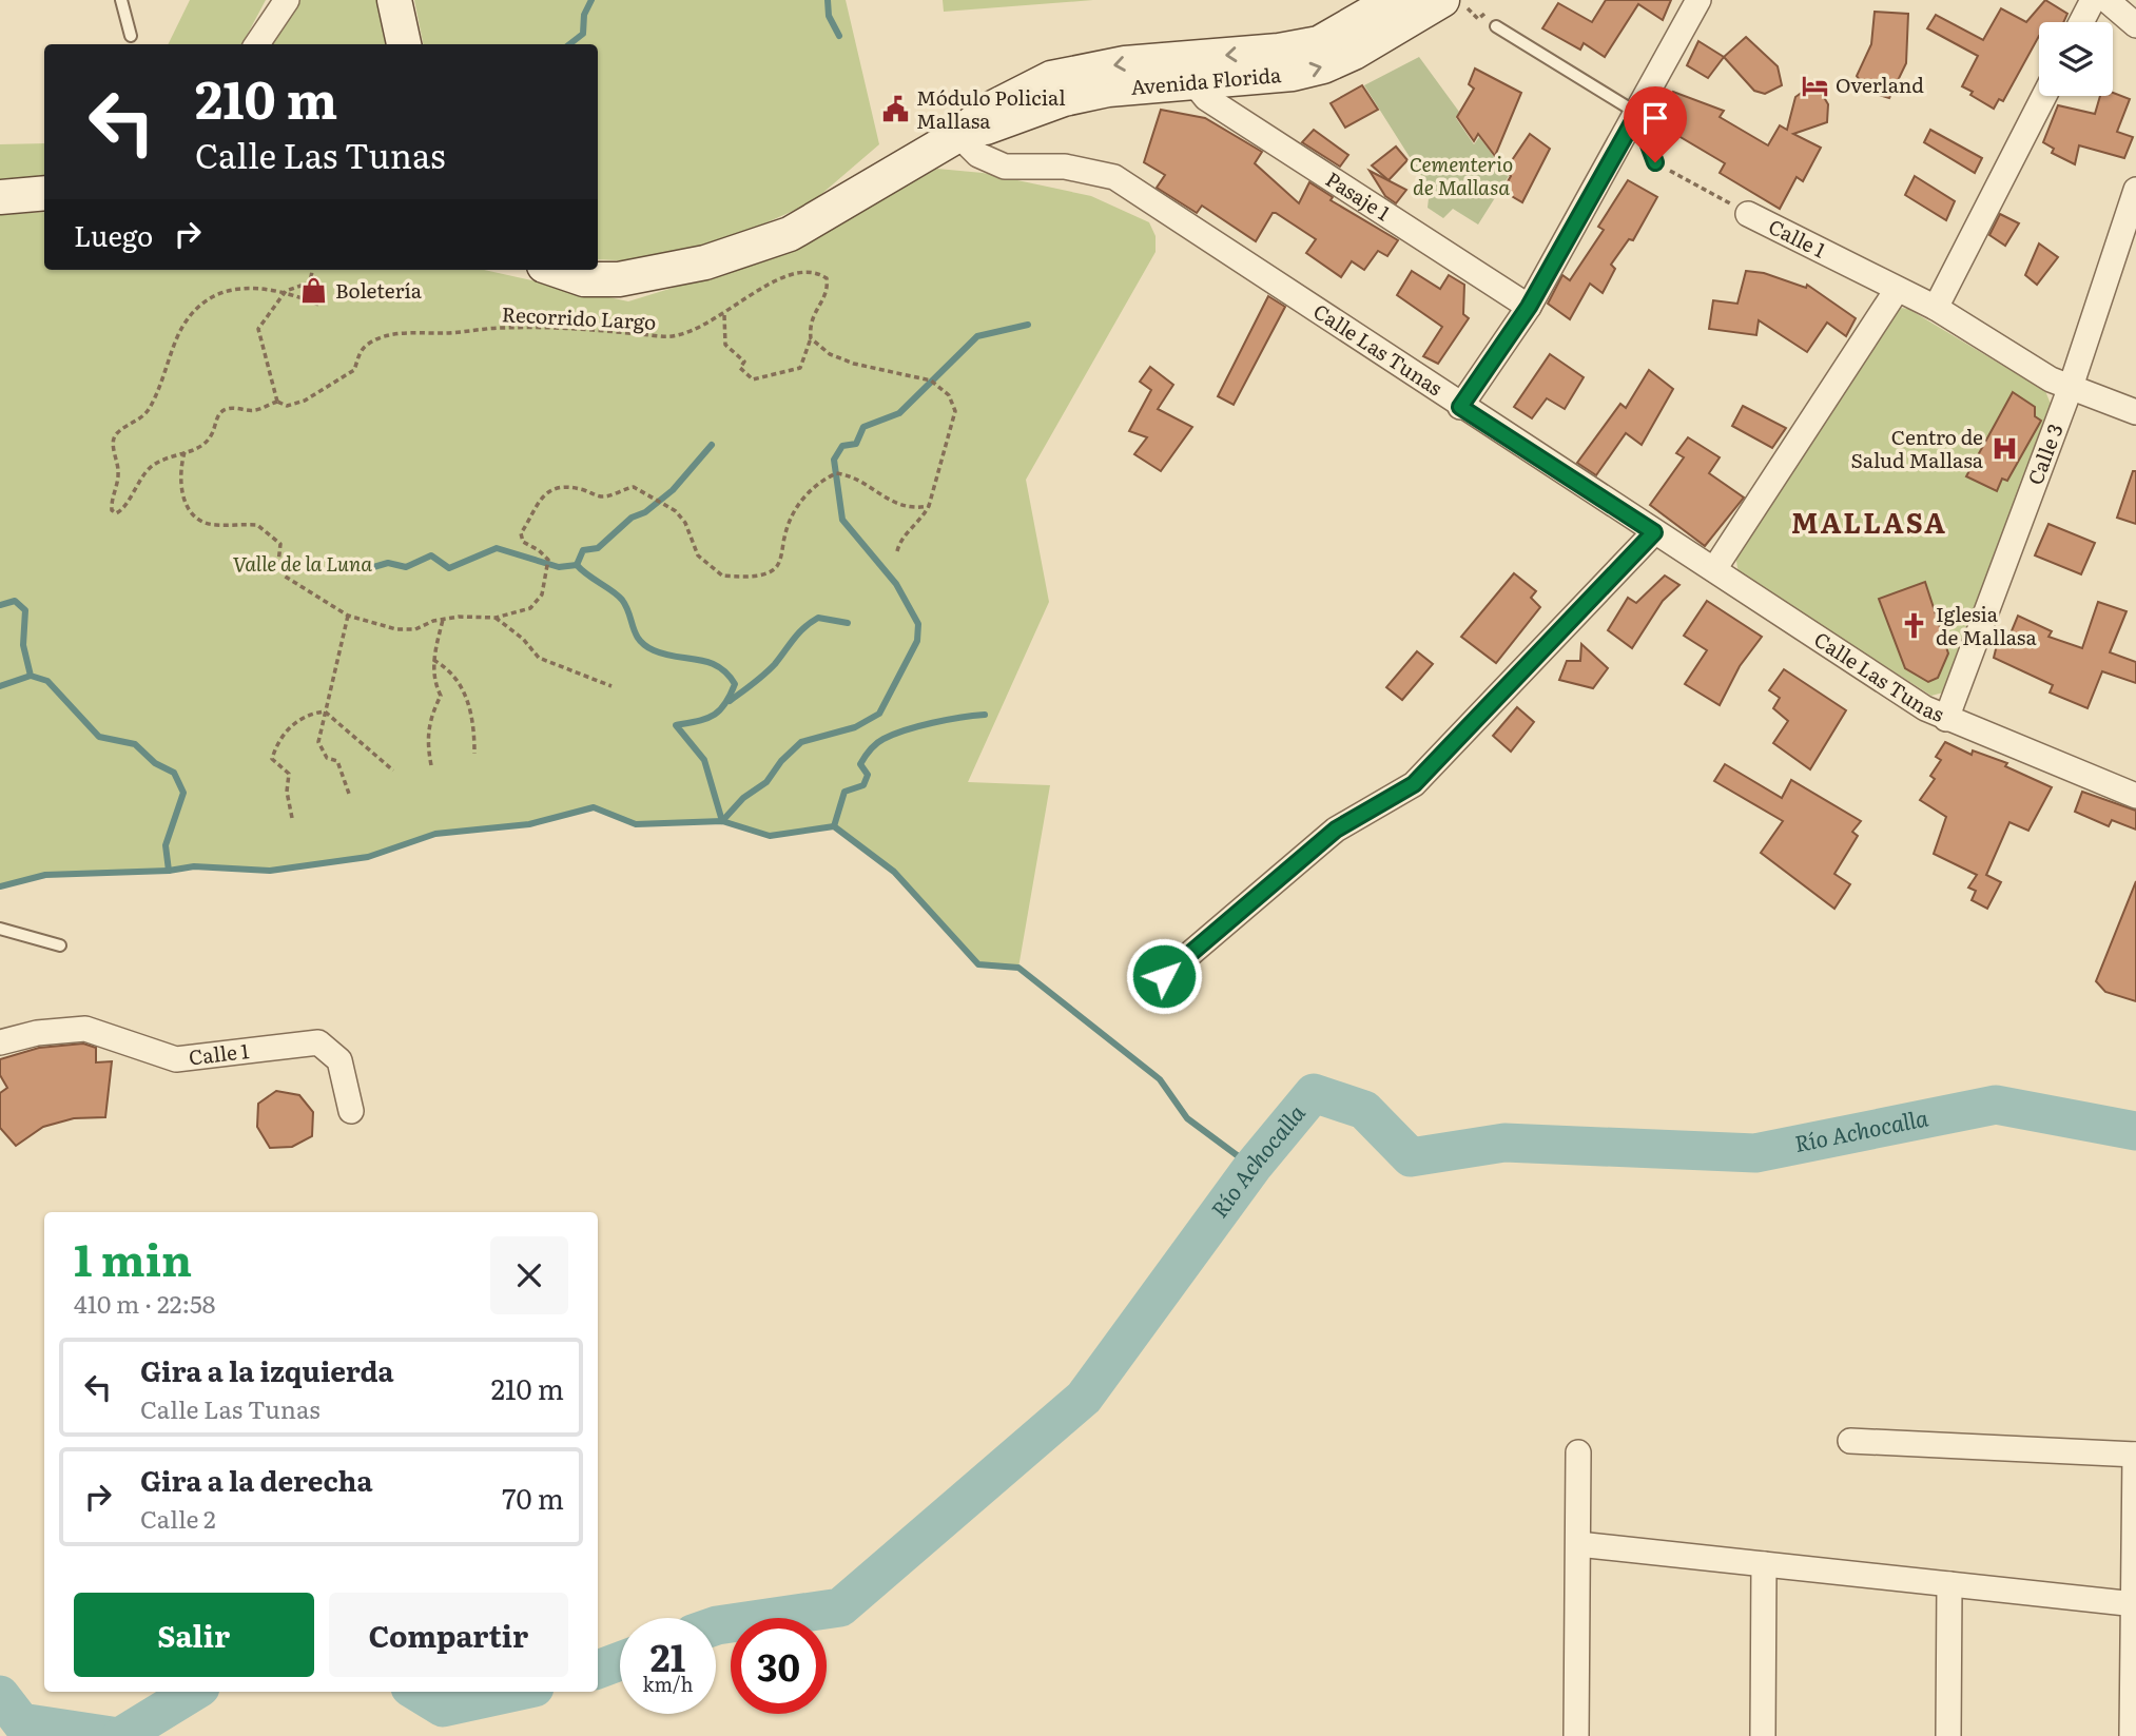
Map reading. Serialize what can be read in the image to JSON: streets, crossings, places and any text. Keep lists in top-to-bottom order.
{
  "streets": {
    "main road": ["Avenida Florida"],
    "street": [
      "Pasaje 1",
      "Calle 1",
      "Calle Las Tunas",
      "Calle 3"
    ],
    "path": ["Recorrido Largo"]
  },
  "crossings": [
    ["Avenida Florida", "Pasaje 1"],
    ["Avenida Florida", "Calle Las Tunas"],
    ["Calle 1", "Calle 3"],
    ["Calle Las Tunas", "Calle 3"]
  ],
  "districts": ["MALLASA"],
  "water": ["Río Achocalla"],
  "parks": ["Cementerio de Mallasa", "Valle de la Luna"],
  "places": {
    "hotel": ["Overland"],
    "public building": ["Módulo Policial Mallasa"],
    "shop": ["Boletería"],
    "hospital": ["Centro de Salud Mallasa"],
    "church": ["Iglesia de Mallasa"]
  },
  "page": {
    "turn": ["210 m", "Calle Las Tunas"],
    "then": "Luego",
    "heading": ["1 min", "410 m · 22:58"],
    "list": [
      {
        "name": "Gira a la izquierda",
        "note": "Calle Las Tunas",
        "value": "210 m"
      },
      {
        "name": "Gira a la derecha",
        "note": "Calle 2",
        "value": "70 m"
      }
    ],
    "buttons": ["Salir", "Compartir"],
    "speed": "21 km/h",
    "limit": "30"
  }
}
